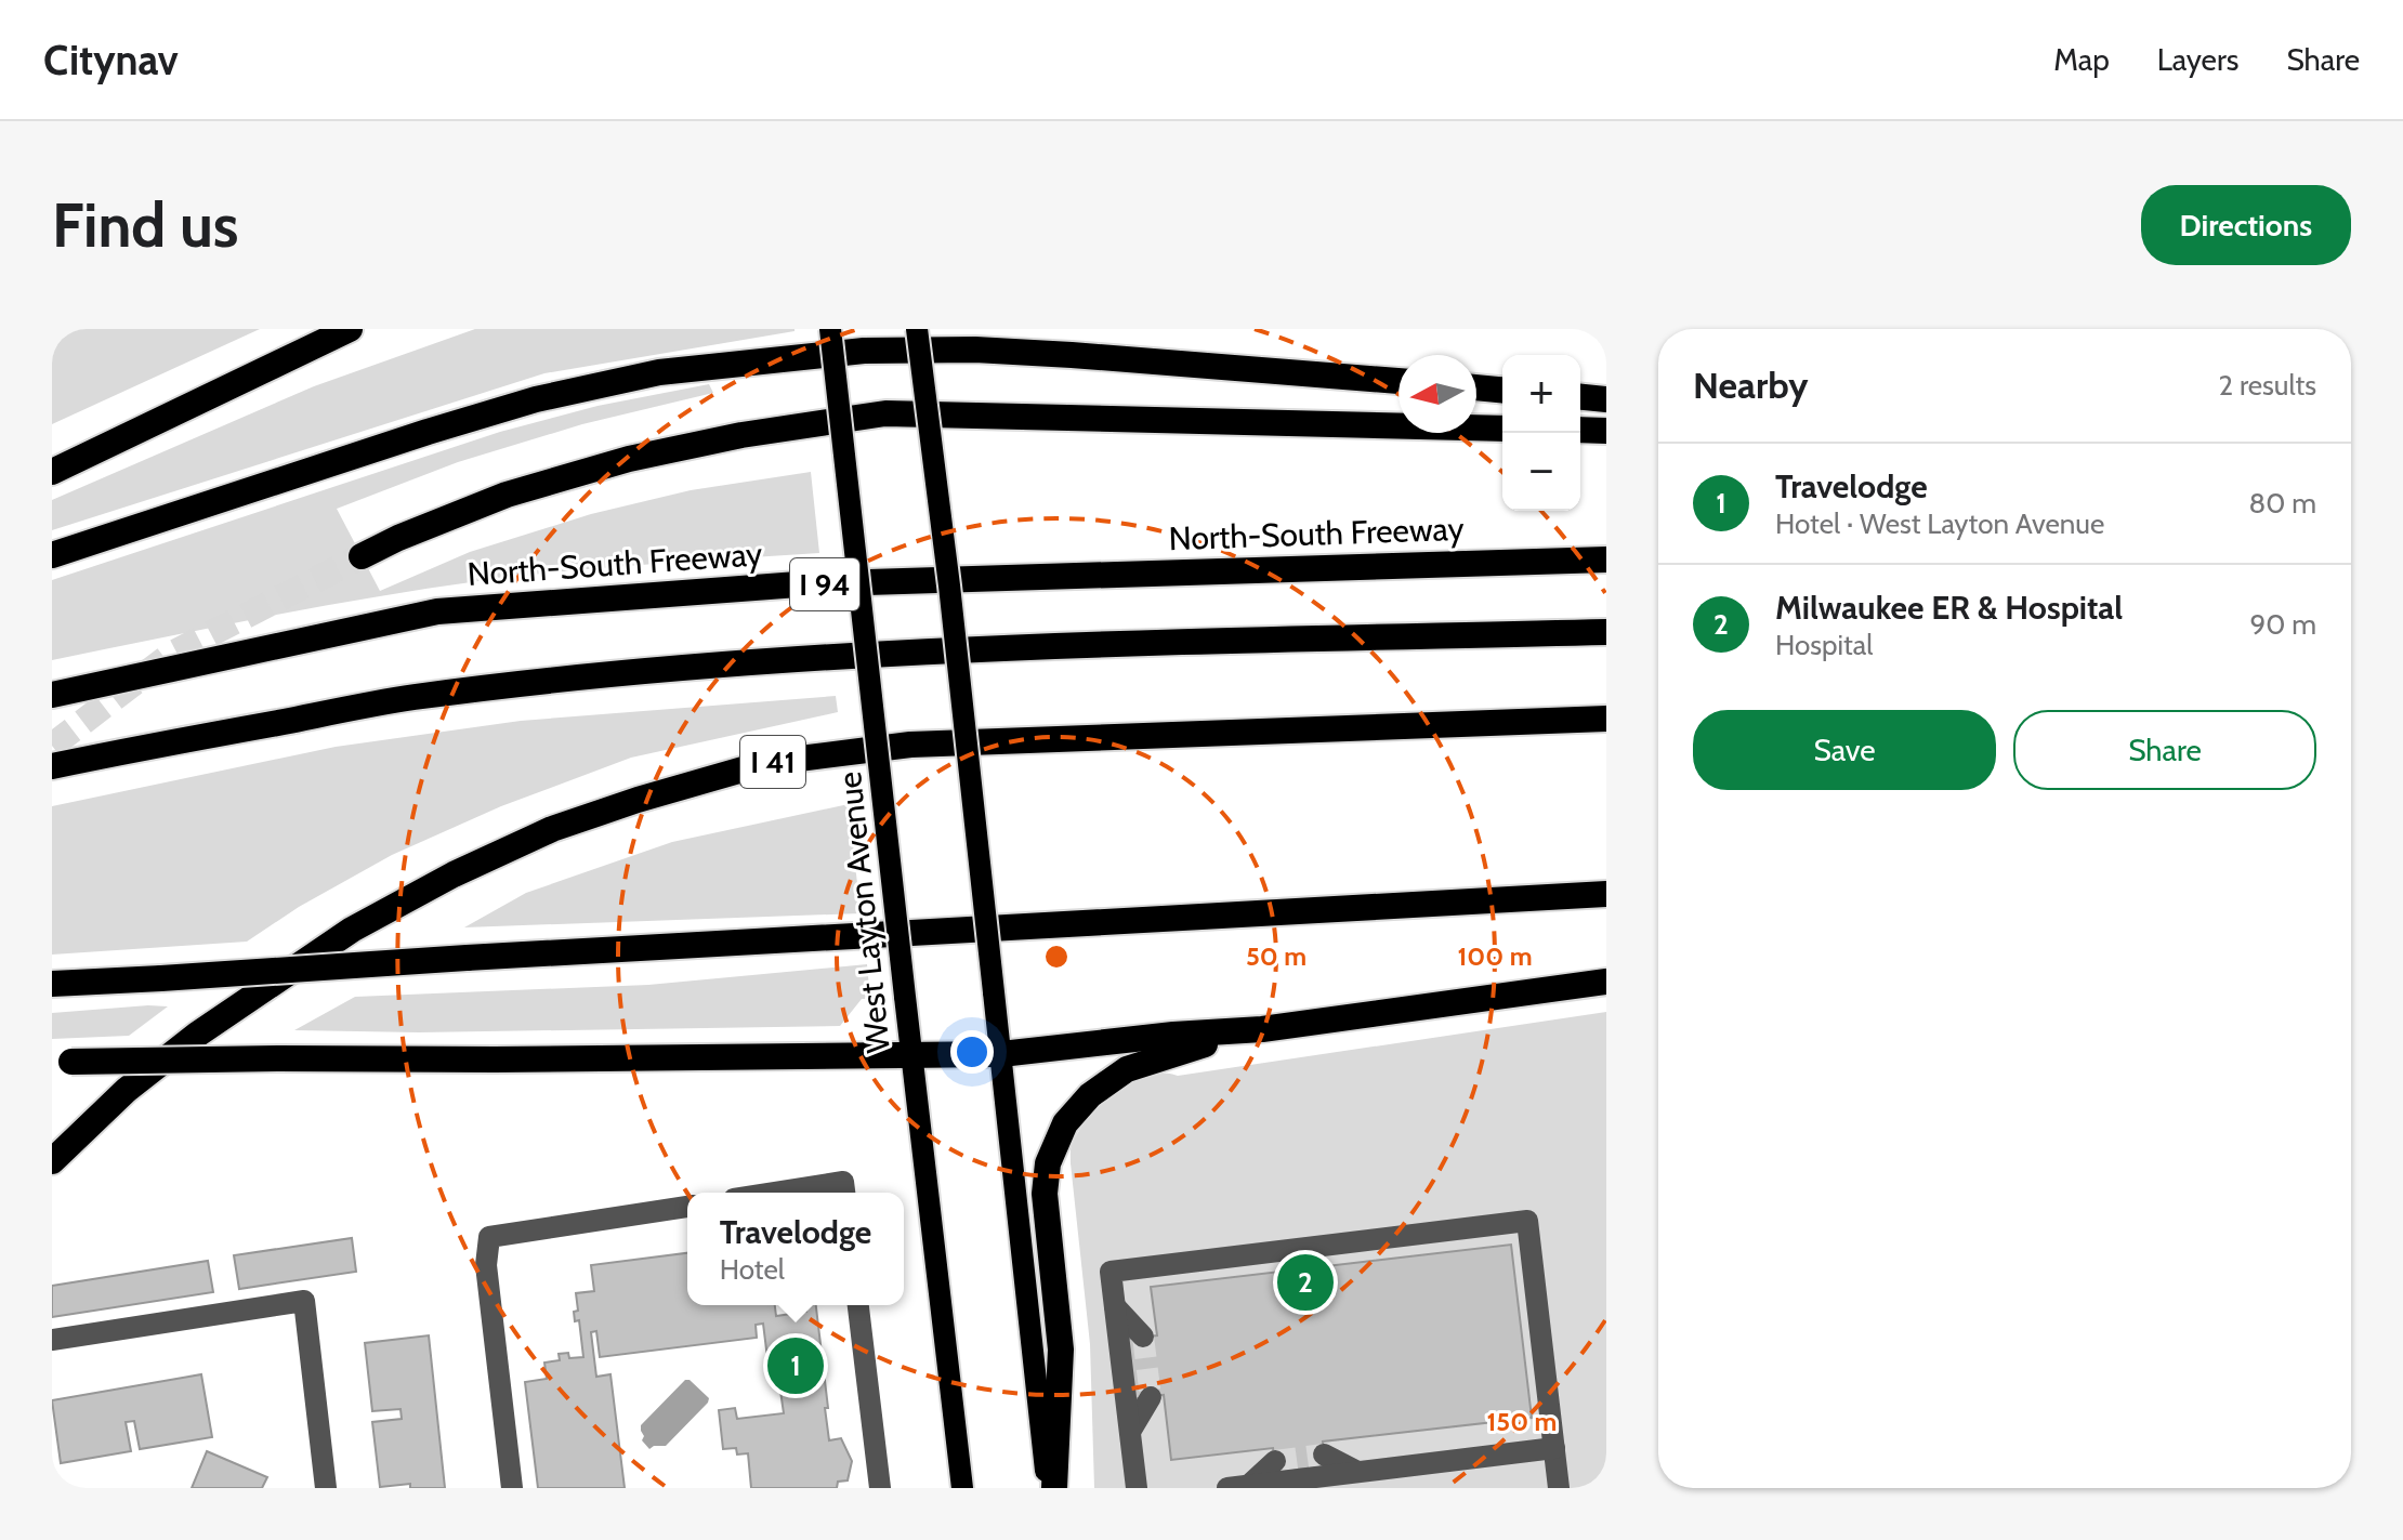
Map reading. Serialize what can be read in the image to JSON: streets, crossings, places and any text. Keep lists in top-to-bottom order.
{
  "streets": {
    "highway": ["North-South Freeway", "I 94", "I 41"],
    "main road": ["West Layton Avenue"]
  },
  "north": "left",
  "page": {
    "header": "Citynav",
    "nav": ["Map", "Layers", "Share"],
    "buttons": [
      "Directions",
      ["Save", "Share"]
    ],
    "title": "Find us",
    "heading": ["Nearby", "2 results"],
    "map_buttons": ["+", "−"],
    "list": [
      {
        "mark": "1",
        "name": "Travelodge",
        "note": "Hotel · West Layton Avenue",
        "value": "80 m"
      },
      {
        "mark": "2",
        "name": "Milwaukee ER & Hospital",
        "note": "Hospital",
        "value": "90 m"
      }
    ],
    "popup": ["Travelodge", "Hotel"],
    "pins": ["2", "1"]
  },
  "rings": ["50 m", "100 m", "150 m"]
}
